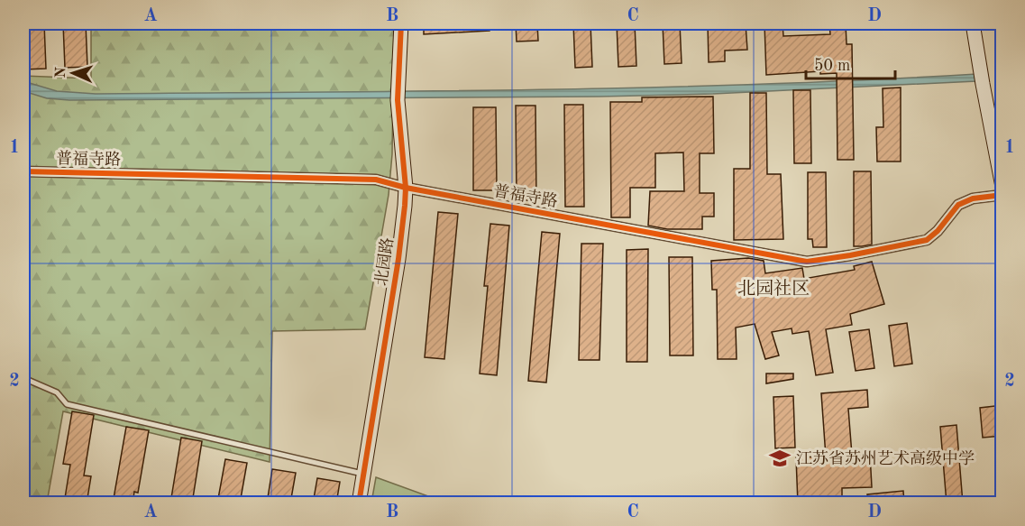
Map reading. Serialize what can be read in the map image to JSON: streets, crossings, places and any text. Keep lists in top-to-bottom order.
{
  "streets": {
    "street": ["普福寺路", "北园路"]
  },
  "crossings": [
    ["普福寺路", "北园路"]
  ],
  "districts": ["北园社区"],
  "places": {
    "school or university": ["江苏省苏州艺术高级中学"]
  },
  "scale_bar": "50 m",
  "north": "left",
  "grid": {
    "columns": [
      "A",
      "B",
      "C",
      "D"
    ],
    "rows": ["1", "2"]
  }
}
